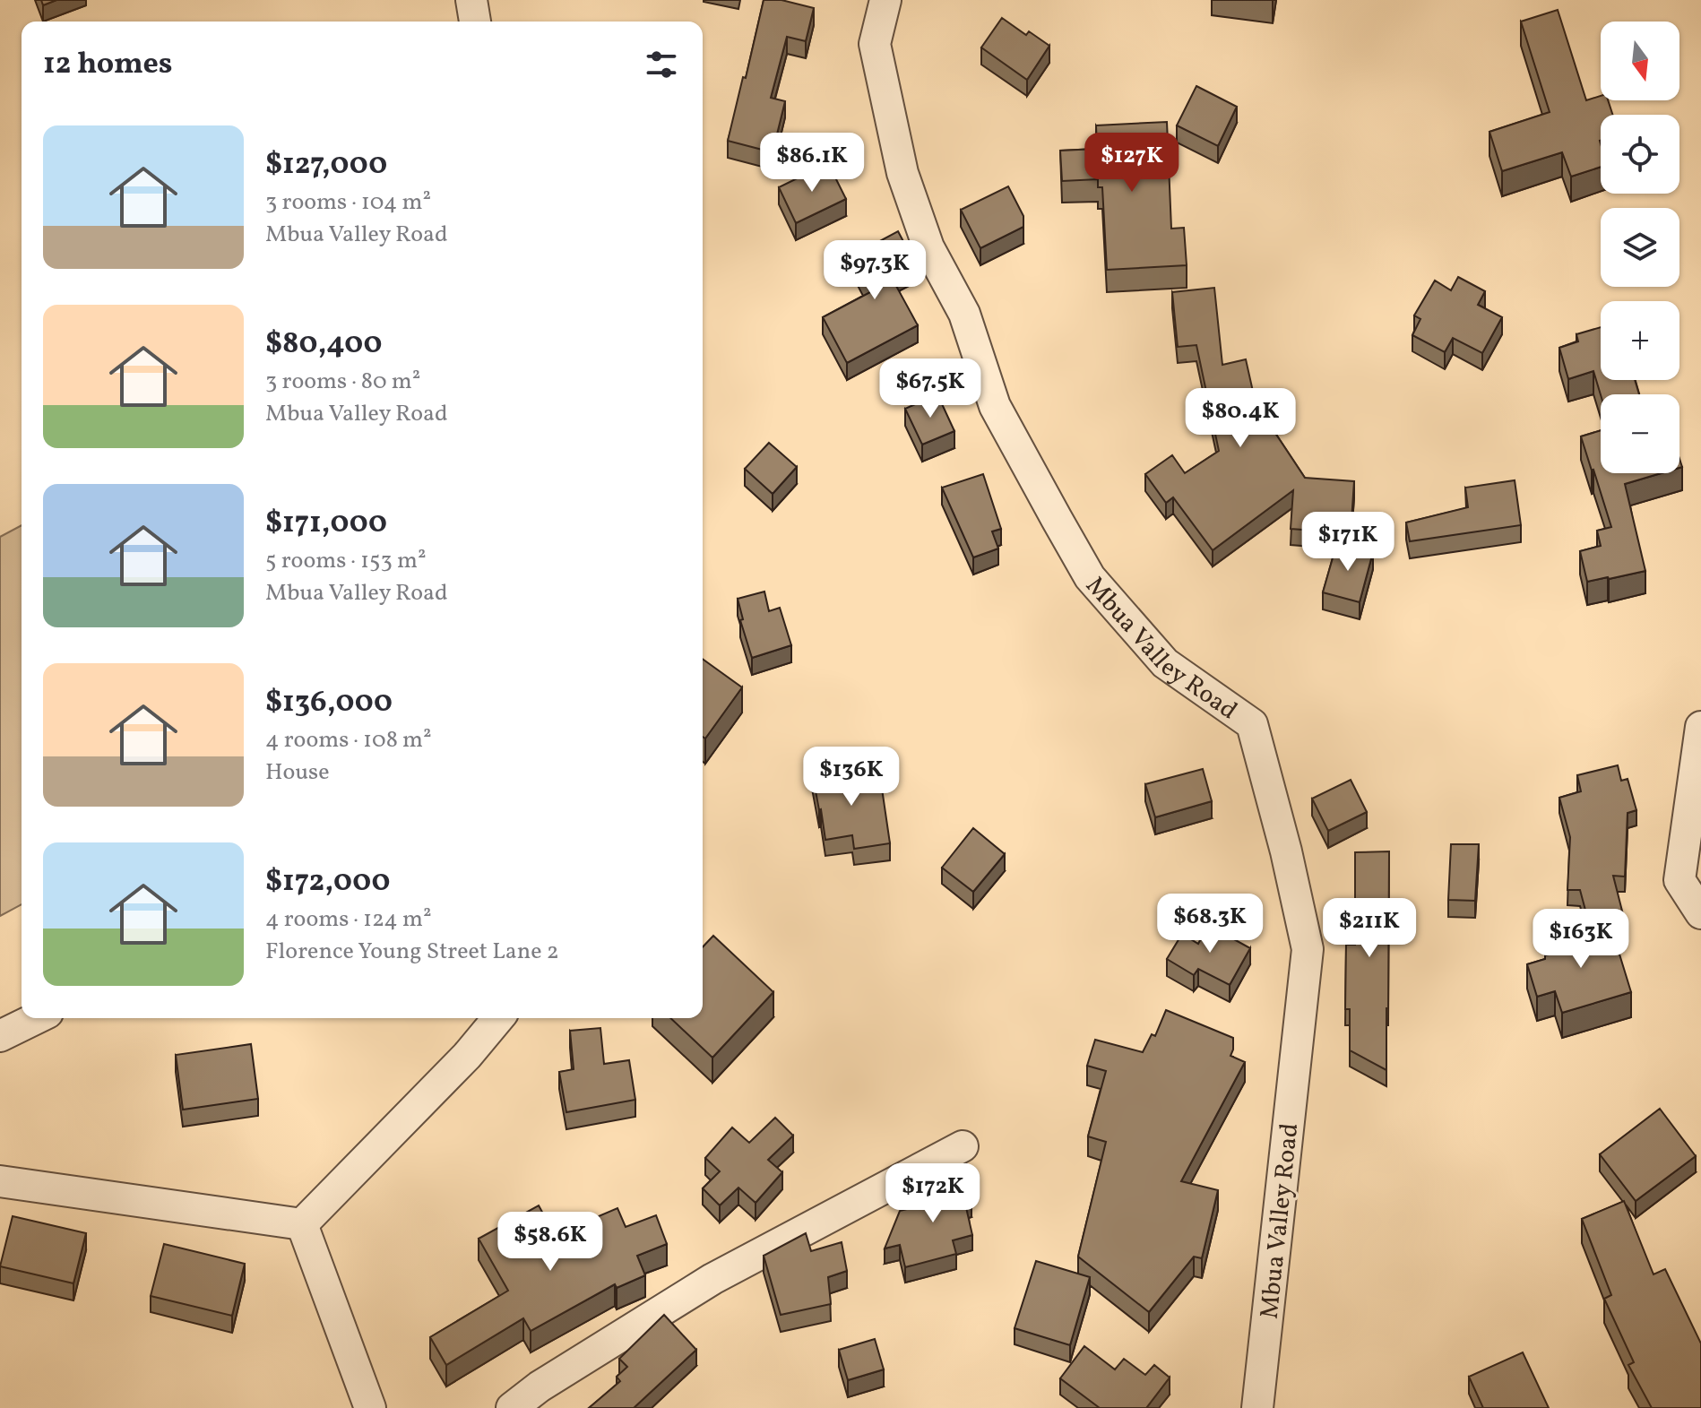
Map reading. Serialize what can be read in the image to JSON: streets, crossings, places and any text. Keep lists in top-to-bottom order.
{
  "streets": {
    "street": ["Mbua Valley Road"]
  },
  "north": "bottom",
  "page": {
    "map_buttons": ["+", "−"],
    "heading": "12 homes",
    "list": [
      {
        "name": "$127,000",
        "note": "3 rooms · 104 m² · Mbua Valley Road"
      },
      {
        "name": "$80,400",
        "note": "3 rooms · 80 m² · Mbua Valley Road"
      },
      {
        "name": "$171,000",
        "note": "5 rooms · 153 m² · Mbua Valley Road"
      },
      {
        "name": "$136,000",
        "note": "4 rooms · 108 m² · House"
      },
      {
        "name": "$172,000",
        "note": "4 rooms · 124 m² · Florence Young Street Lane 2"
      }
    ],
    "price": [
      "$86.1K",
      "$127K",
      "$97.3K",
      "$67.5K",
      "$80.4K",
      "$171K",
      "$136K",
      "$68.3K",
      "$211K",
      "$163K",
      "$172K",
      "$58.6K"
    ]
  }
}
